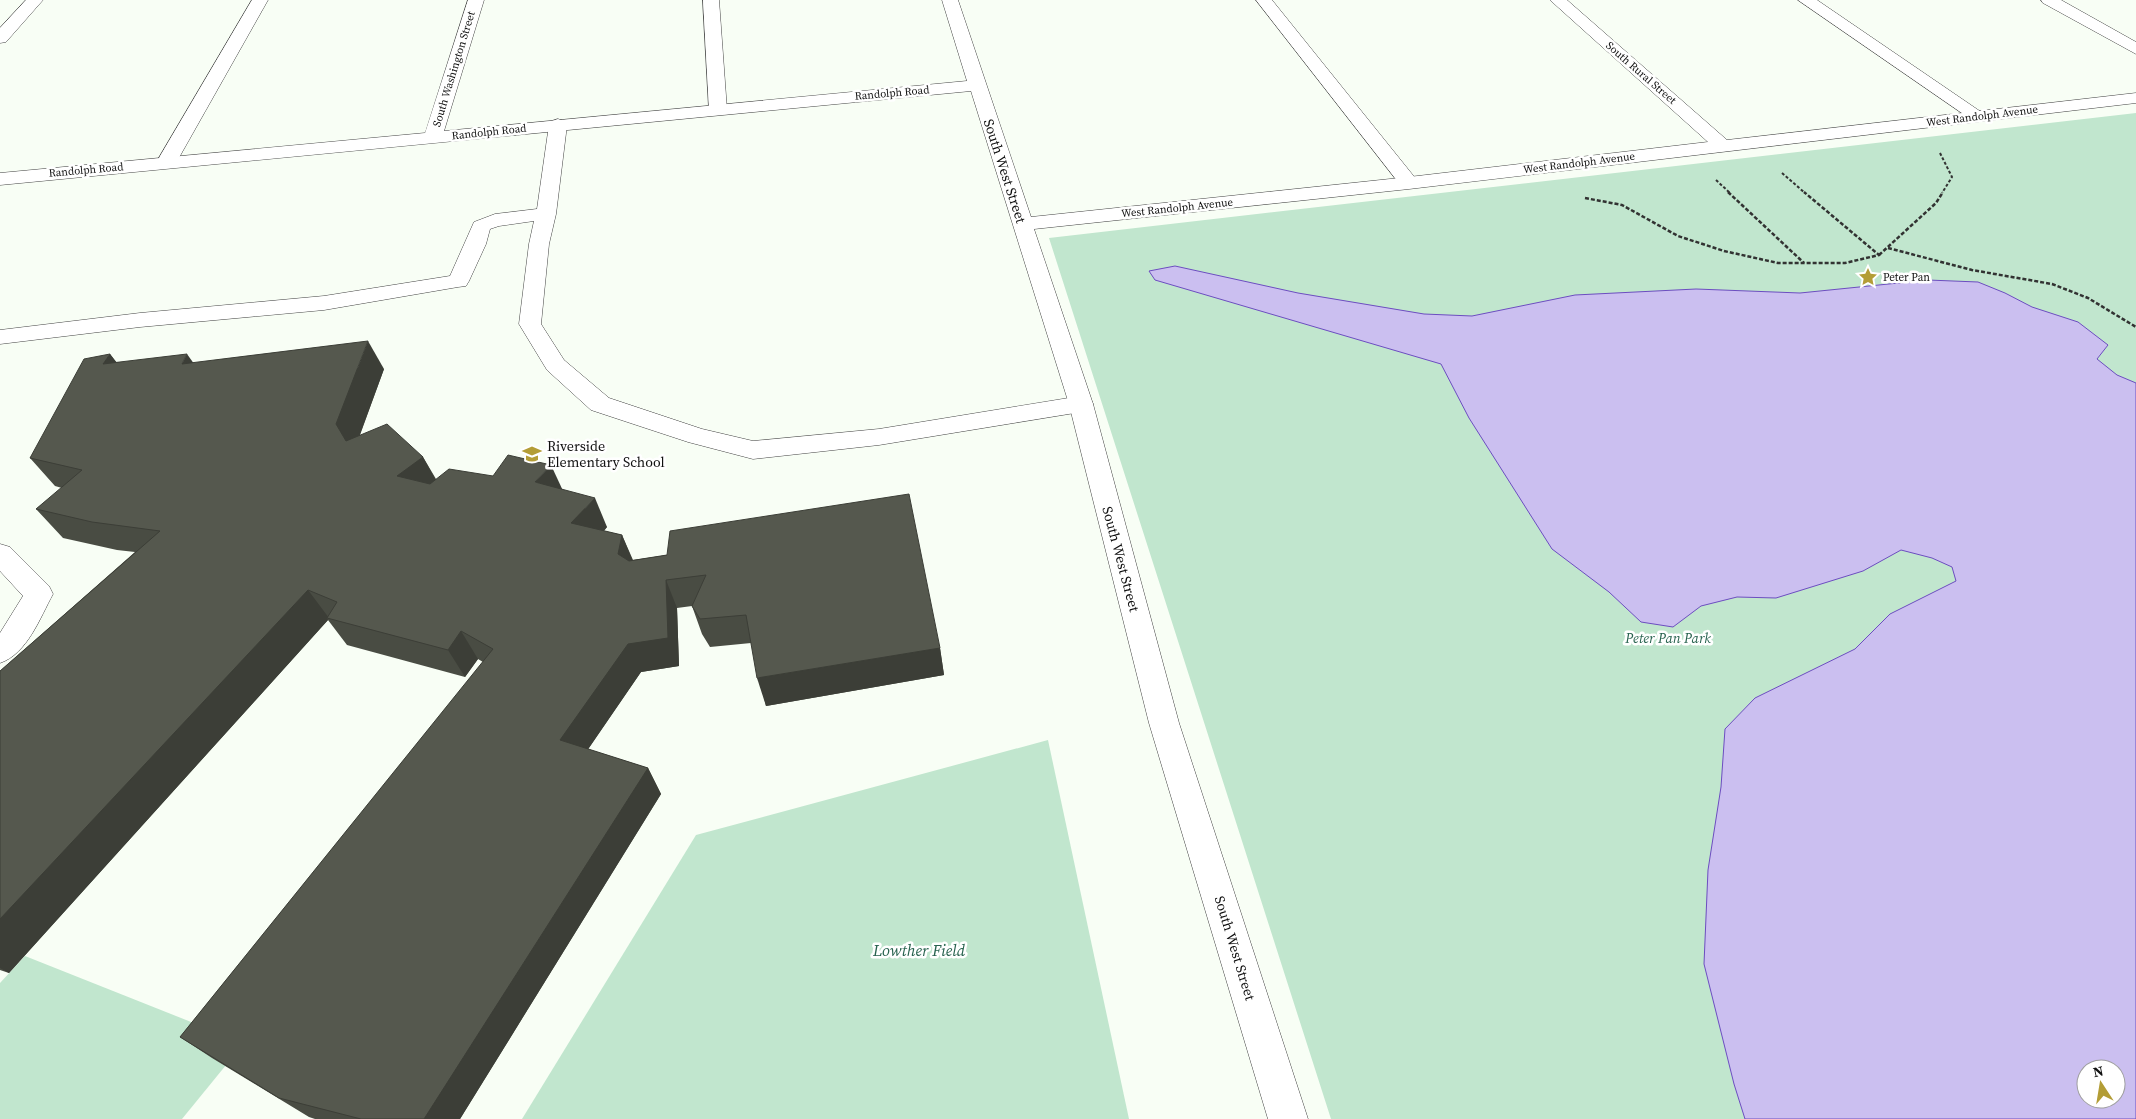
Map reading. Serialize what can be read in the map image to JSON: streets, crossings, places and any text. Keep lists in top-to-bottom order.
{
  "streets": {
    "street": [
      "South Washington Street",
      "South Rural Street",
      "Randolph Road",
      "West Randolph Avenue",
      "South West Street"
    ]
  },
  "crossings": [
    ["South Washington Street", "Randolph Road"],
    ["South Rural Street", "West Randolph Avenue"],
    ["Randolph Road", "South West Street"],
    ["West Randolph Avenue", "South West Street"]
  ],
  "parks": ["Peter Pan Park", "Lowther Field"],
  "places": {
    "place": ["Peter Pan"],
    "school or university": ["Riverside Elementary School"]
  },
  "north": "top"
}
